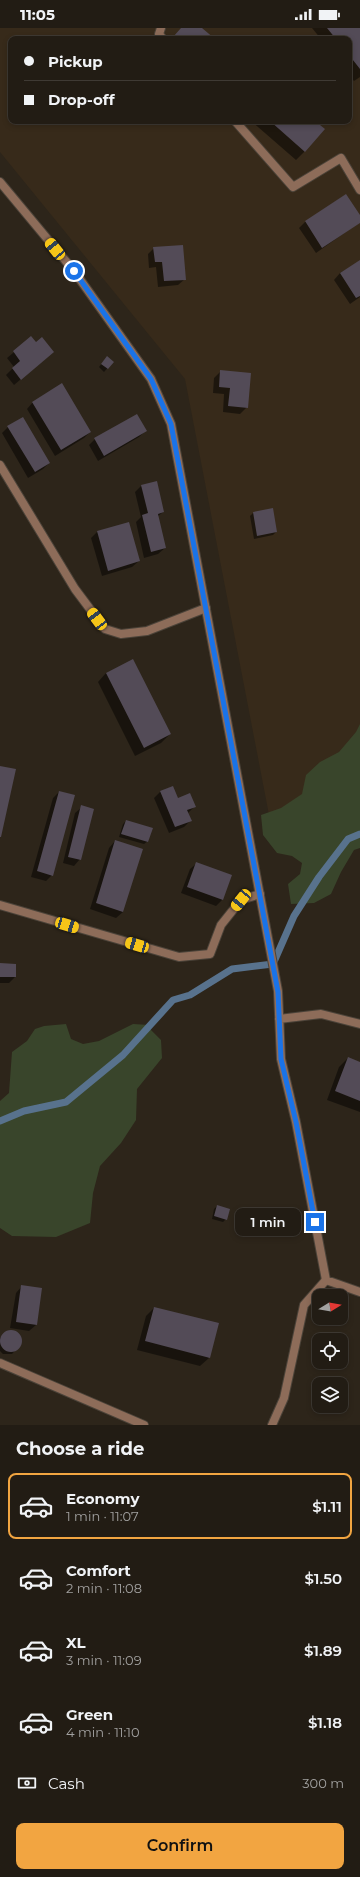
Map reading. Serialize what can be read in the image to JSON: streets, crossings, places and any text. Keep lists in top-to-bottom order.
{
  "north": "right",
  "page": {
    "status": "11:05",
    "banner": ["Pickup", "Drop-off"],
    "bubble": "1 min",
    "heading": "Choose a ride",
    "list": [
      {
        "name": "Economy",
        "note": "1 min · 11:07",
        "value": "$1.11"
      },
      {
        "name": "Comfort",
        "note": "2 min · 11:08",
        "value": "$1.50"
      },
      {
        "name": "XL",
        "note": "3 min · 11:09",
        "value": "$1.89"
      },
      {
        "name": "Green",
        "note": "4 min · 11:10",
        "value": "$1.18"
      }
    ],
    "pay": ["Cash", "300 m"],
    "buttons": "Confirm"
  }
}
